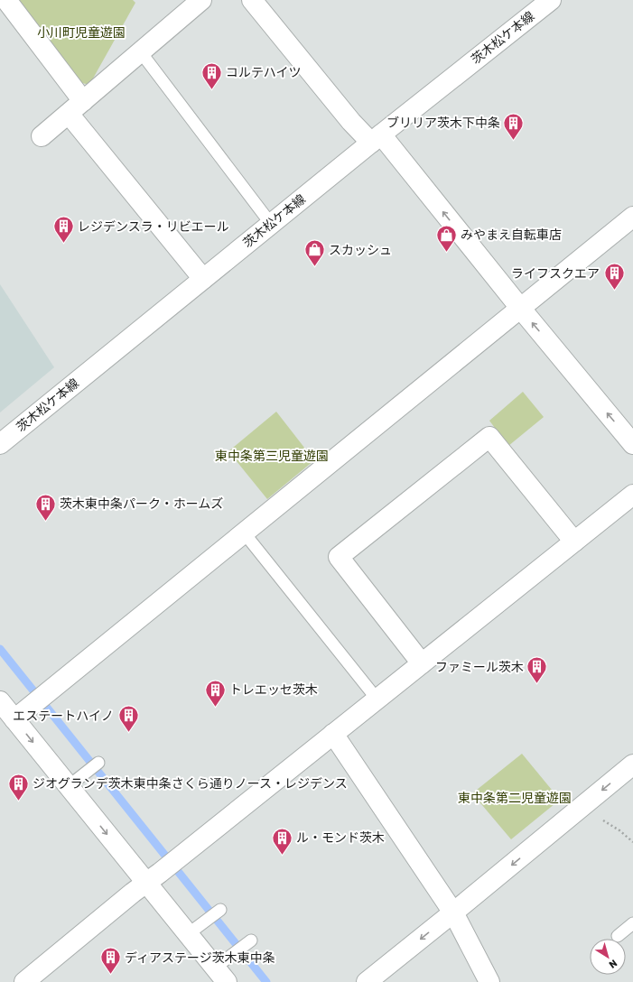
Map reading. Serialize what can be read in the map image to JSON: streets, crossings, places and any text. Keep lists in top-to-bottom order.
{
  "streets": {
    "street": ["茨木松ケ本線"]
  },
  "parks": ["小川町児童遊園", "東中条第三児童遊園", "東中条第二児童遊園"],
  "places": {
    "building": [
      "コルテハイツ",
      "ブリリア茨木下中条",
      "レジデンスラ・リビエール",
      "ライフスクエア",
      "茨木東中条パーク・ホームズ",
      "ファミール茨木",
      "トレエッセ茨木",
      "エステートハイノ",
      "ジオグランデ茨木東中条さくら通りノース・レジデンス",
      "ル・モンド茨木",
      "ディアステージ茨木東中条"
    ],
    "shop": ["みやまえ自転車店", "スカッシュ"]
  },
  "north": "bottom right"
}
